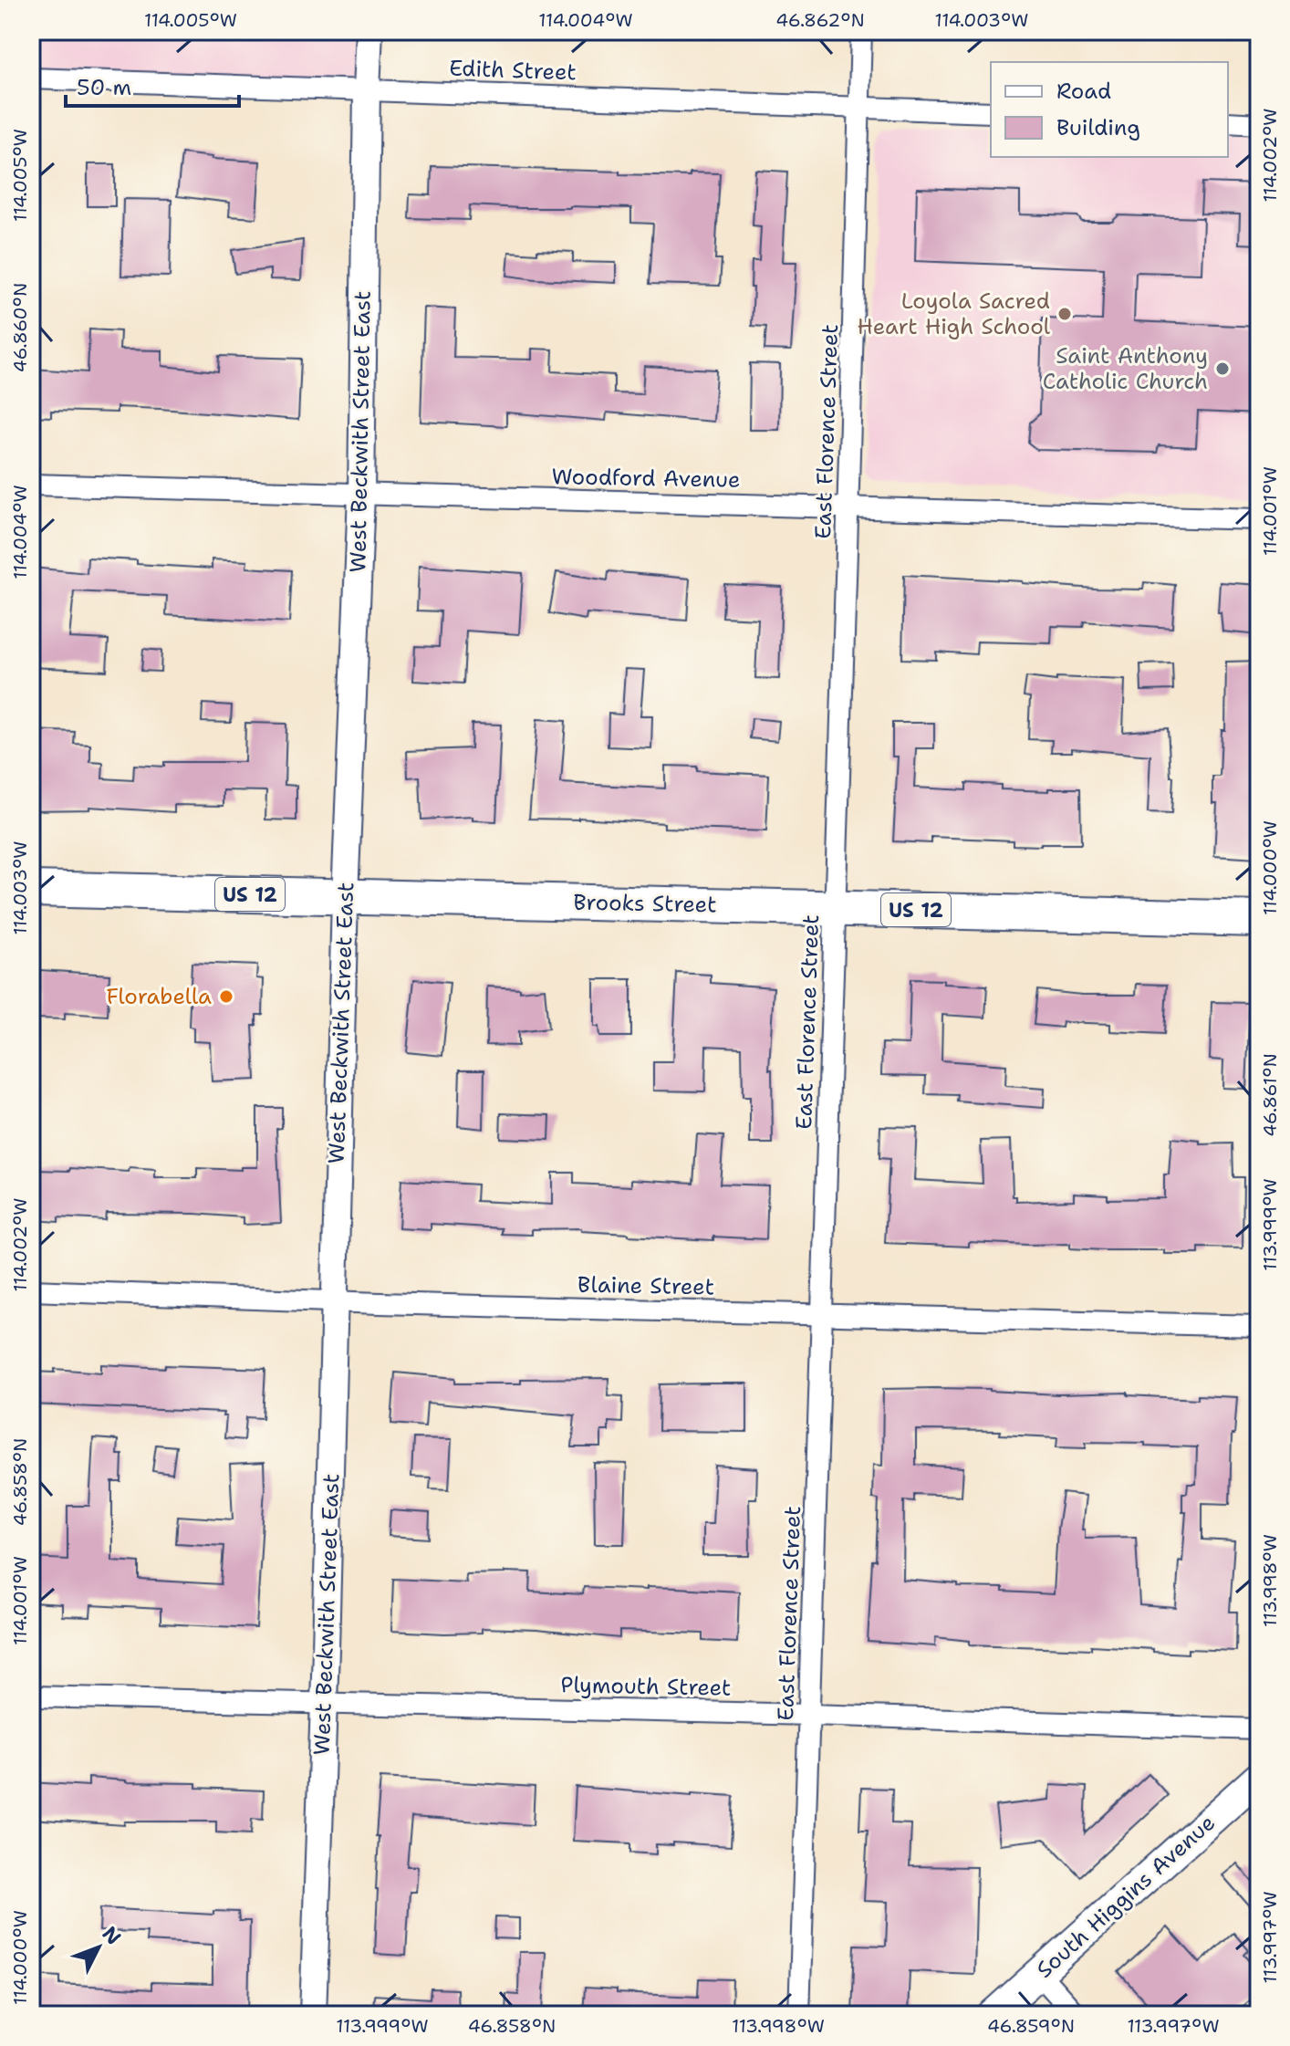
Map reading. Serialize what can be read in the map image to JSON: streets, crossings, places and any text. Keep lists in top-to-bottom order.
{
  "streets": {
    "highway": ["US 12", "Brooks Street"],
    "main road": ["South Higgins Avenue"],
    "street": [
      "Edith Street",
      "West Beckwith Street East",
      "East Florence Street",
      "Woodford Avenue",
      "Blaine Street",
      "Plymouth Street"
    ]
  },
  "crossings": [
    ["Edith Street", "West Beckwith Street East"],
    ["Edith Street", "East Florence Street"],
    ["West Beckwith Street East", "Woodford Avenue"],
    ["West Beckwith Street East", "Brooks Street"],
    ["West Beckwith Street East", "Blaine Street"],
    ["West Beckwith Street East", "Plymouth Street"],
    ["East Florence Street", "Woodford Avenue"],
    ["East Florence Street", "Brooks Street"],
    ["East Florence Street", "Blaine Street"],
    ["East Florence Street", "Plymouth Street"]
  ],
  "places": ["Loyola Sacred Heart High School", "Saint Anthony Catholic Church", "Florabella"],
  "legend": ["Road", "Building"],
  "scale_bar": "50 m",
  "north": "top right",
  "coordinates": [
    "114.005°W",
    "114.004°W",
    "46.862°N",
    "114.003°W",
    "114.002°W",
    "46.860°N",
    "114.001°W",
    "114.000°W",
    "46.861°N",
    "113.999°W",
    "46.858°N",
    "113.998°W",
    "113.997°W",
    "46.859°N"
  ]
}
